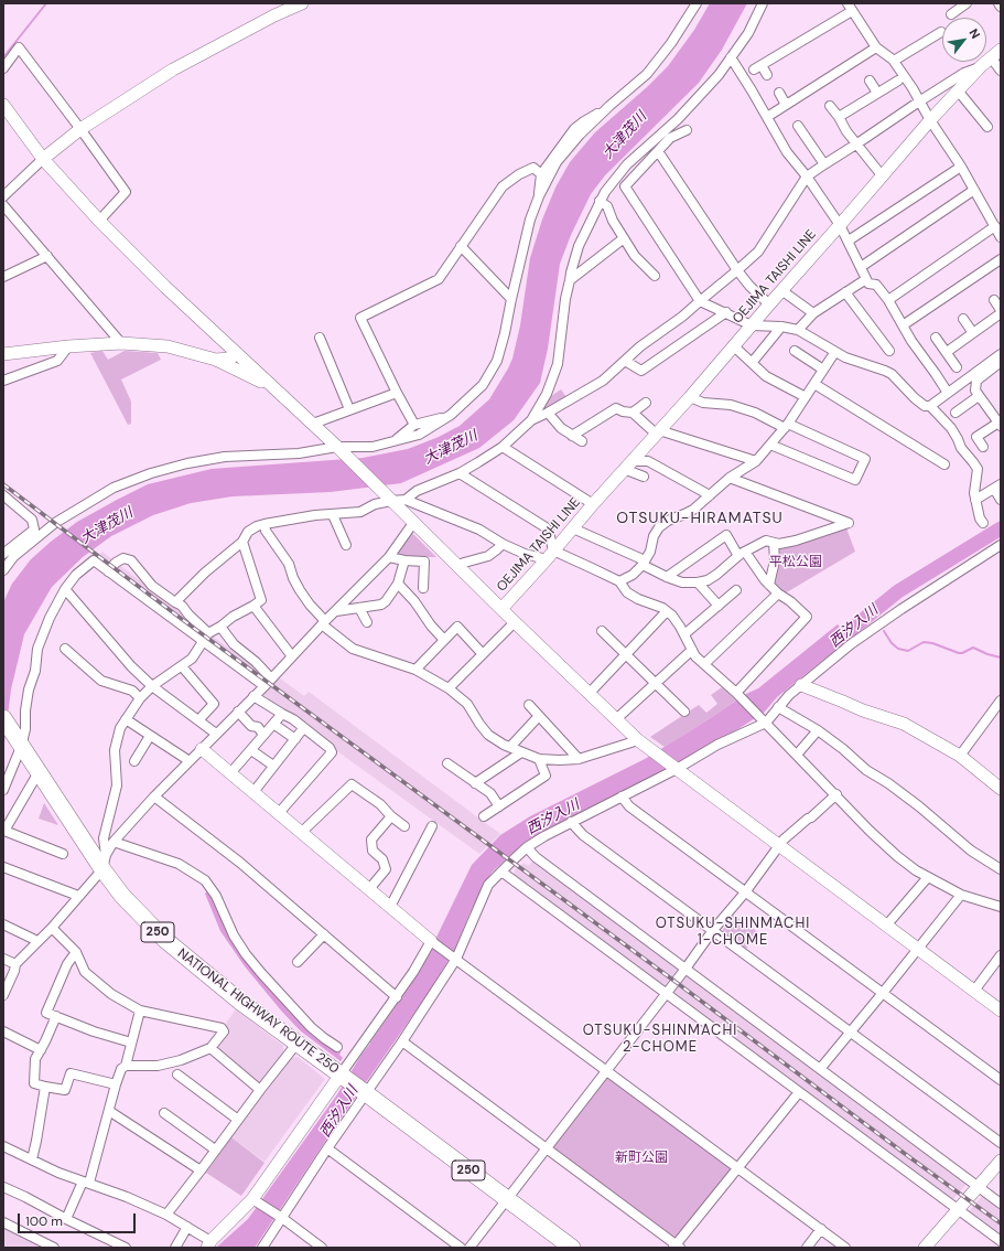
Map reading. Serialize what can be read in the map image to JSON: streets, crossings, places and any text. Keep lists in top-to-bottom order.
{
  "streets": {
    "highway": ["250", "NATIONAL HIGHWAY ROUTE 250"],
    "street": ["OEJIMA TAISHI LINE"]
  },
  "districts": ["OTSUKU-HIRAMATSU", "OTSUKU-SHINMACHI 1-CHOME", "OTSUKU-SHINMACHI 2-CHOME"],
  "water": ["大津茂川", "西汐入川"],
  "parks": ["平松公園", "新町公園"],
  "scale_bar": "100 m",
  "north": "top right"
}
